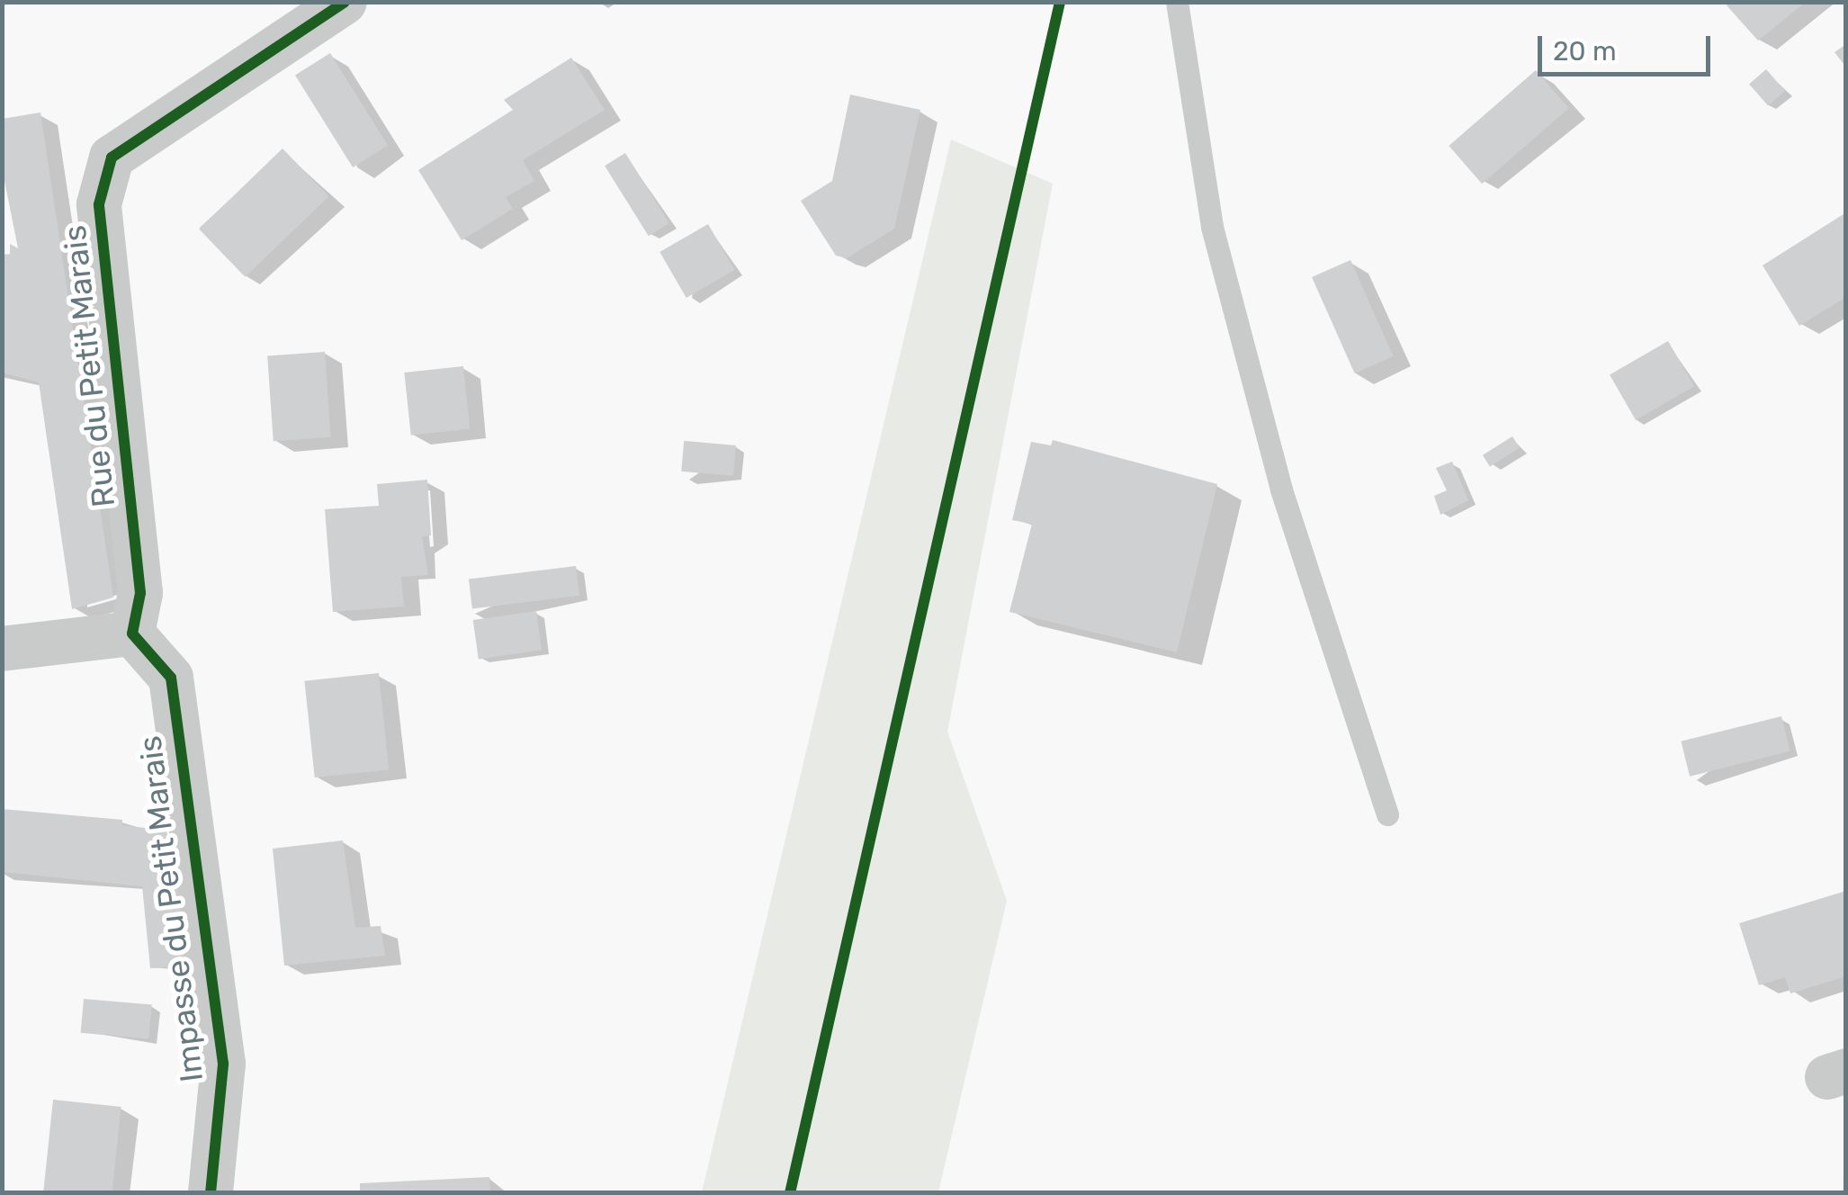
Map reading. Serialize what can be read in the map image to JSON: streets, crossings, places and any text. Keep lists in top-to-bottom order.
{
  "streets": {
    "street": ["Rue du Petit Marais", "Impasse du Petit Marais"]
  },
  "crossings": [
    ["Rue du Petit Marais", "Impasse du Petit Marais"]
  ],
  "scale_bar": "20 m"
}
